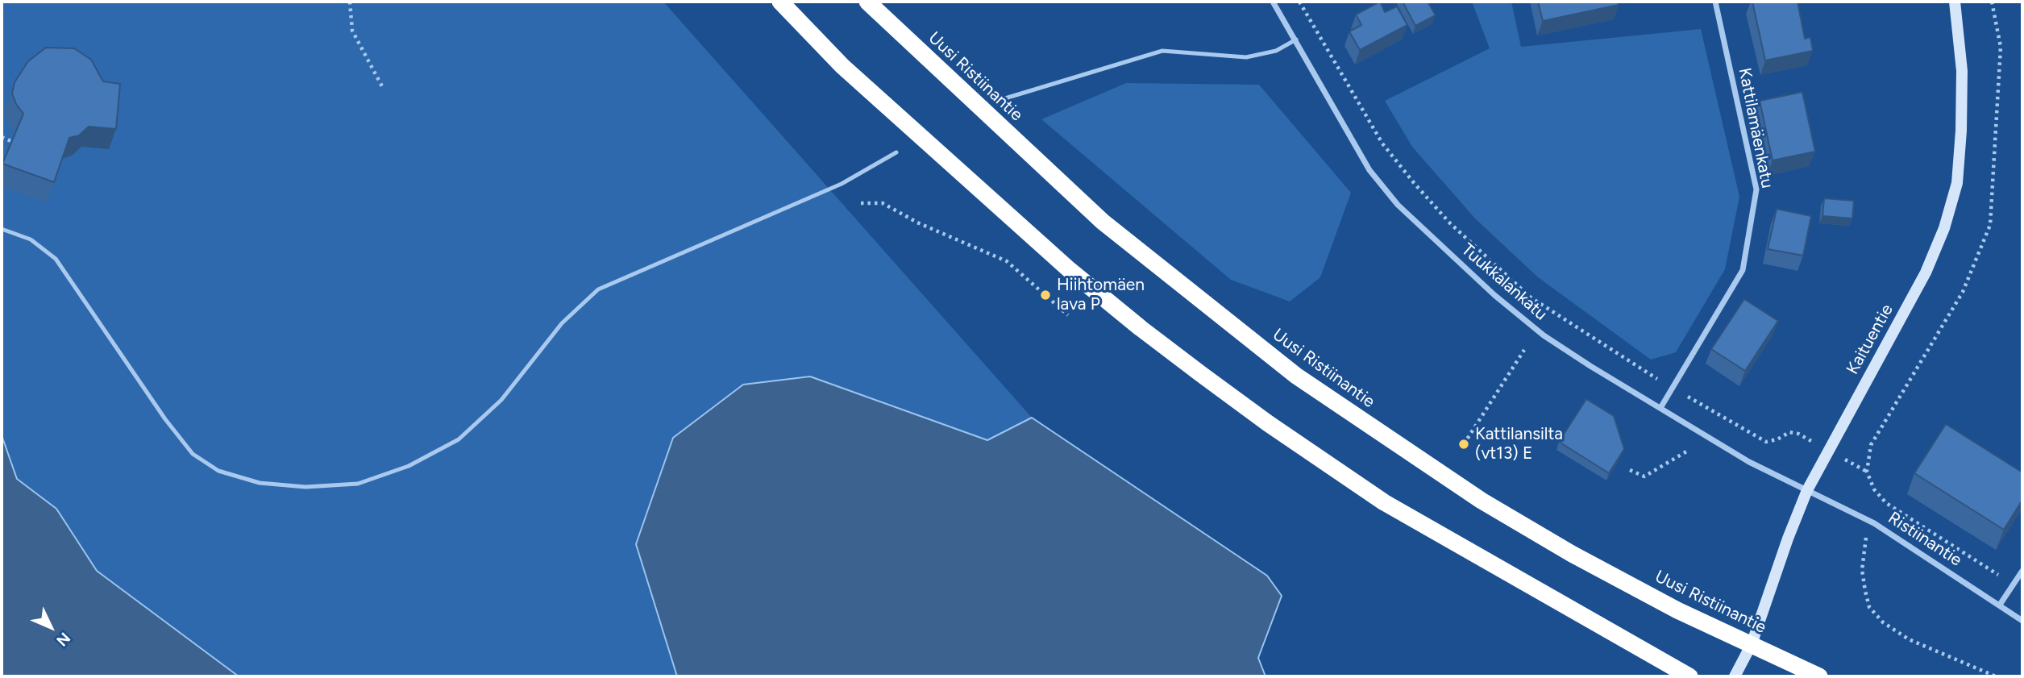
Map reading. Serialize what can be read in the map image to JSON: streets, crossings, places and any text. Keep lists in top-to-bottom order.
{
  "streets": {
    "highway": ["Uusi Ristiinantie"],
    "street": [
      "Kattilamäenkatu",
      "Tuukkalankatu",
      "Kaituentie",
      "Ristiinantie"
    ]
  },
  "crossings": [
    ["Uusi Ristiinantie", "Kaituentie"],
    ["Kattilamäenkatu", "Tuukkalankatu"],
    ["Tuukkalankatu", "Kaituentie"],
    ["Tuukkalankatu", "Ristiinantie"],
    ["Kaituentie", "Ristiinantie"]
  ],
  "places": ["Hiihtomäen lava P", "Kattilansilta (vt13) E"],
  "north": "bottom right"
}
